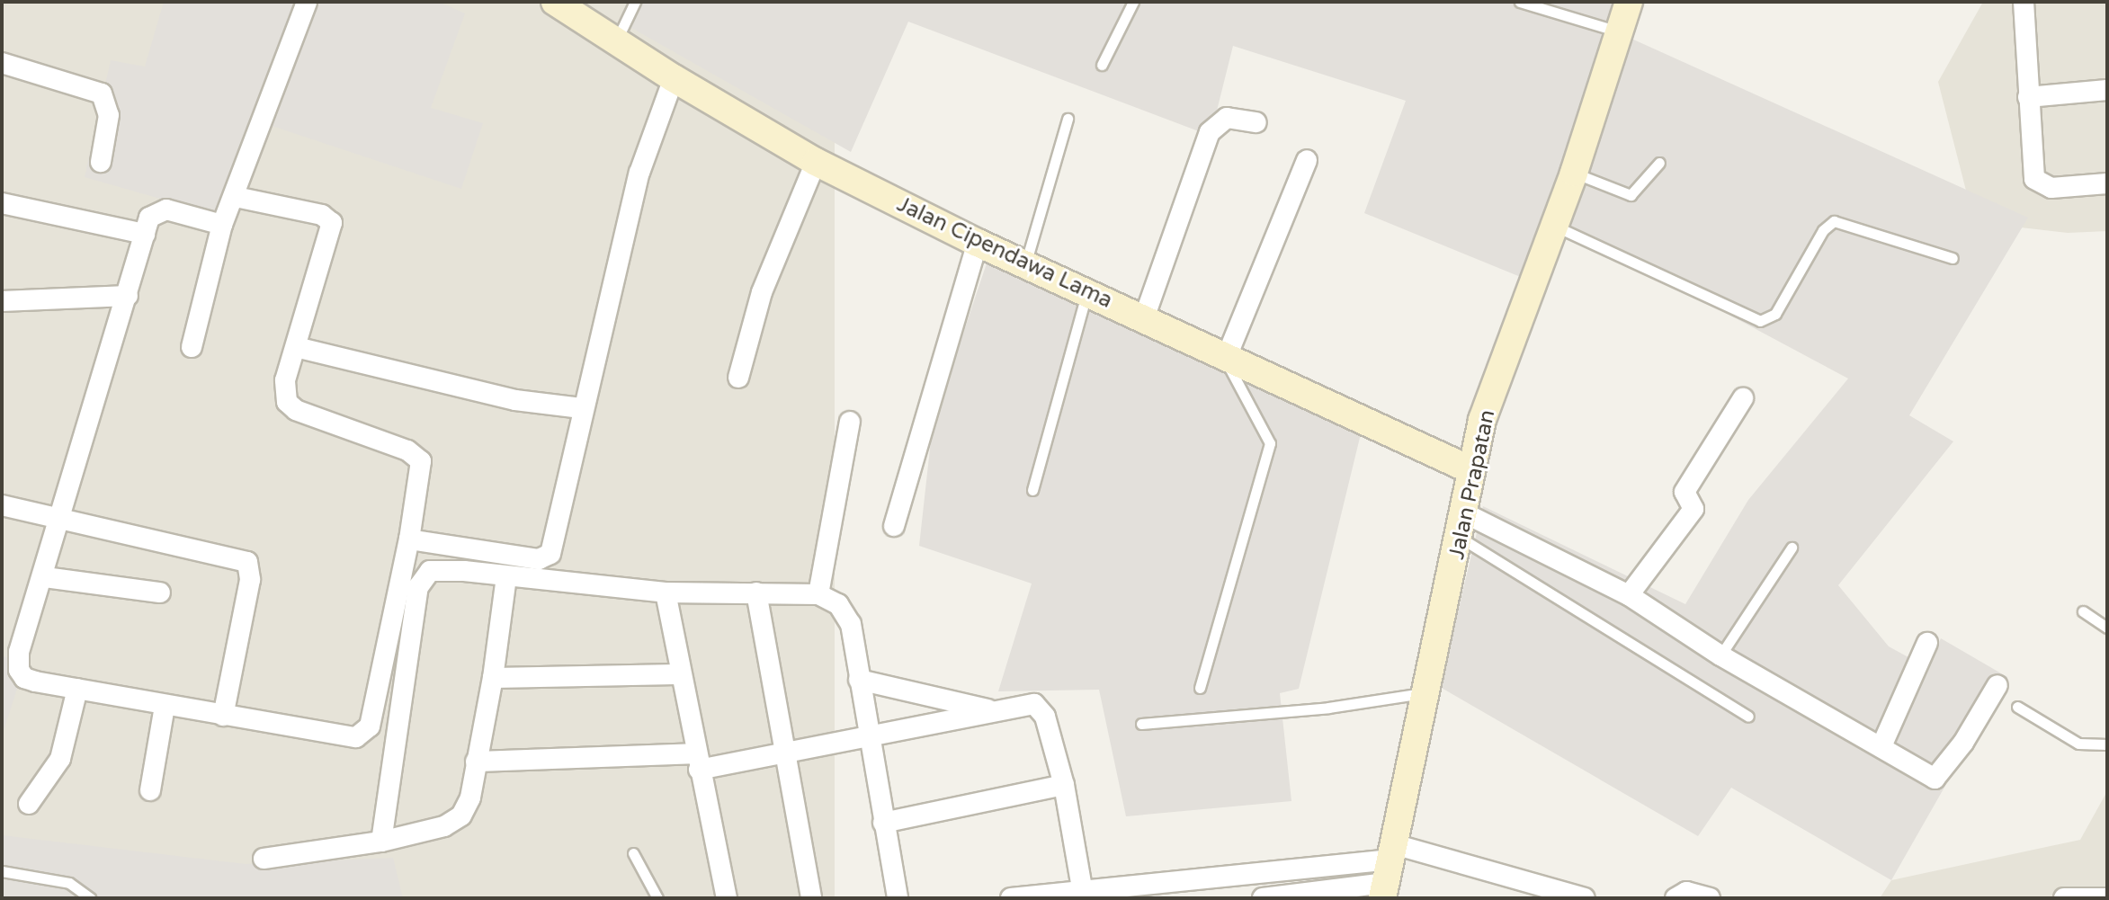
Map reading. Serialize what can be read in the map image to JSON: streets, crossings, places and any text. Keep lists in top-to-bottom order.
{
  "streets": {
    "street": ["Jalan Cipendawa Lama", "Jalan Prapatan"]
  },
  "crossings": [
    ["Jalan Cipendawa Lama", "Jalan Prapatan"]
  ]
}
